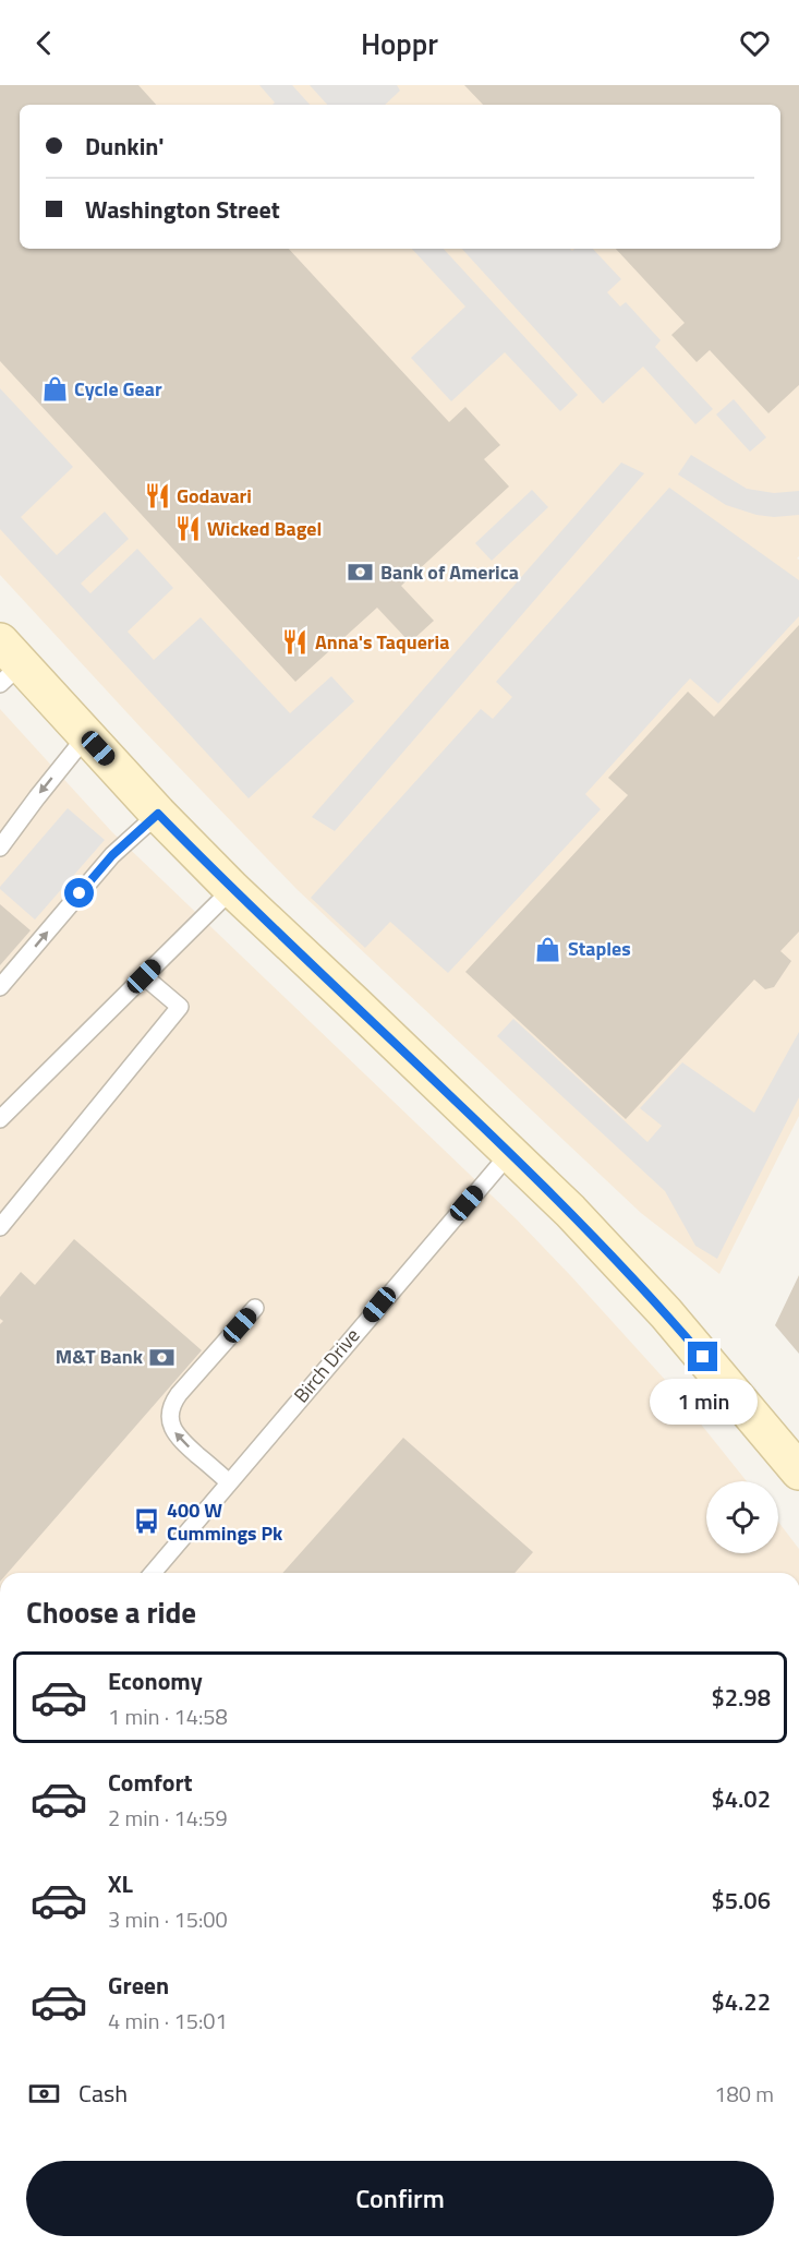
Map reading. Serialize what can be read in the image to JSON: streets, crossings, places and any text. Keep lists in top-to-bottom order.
{
  "streets": {
    "lane": ["Birch Drive"]
  },
  "places": {
    "shop": ["Cycle Gear", "Staples"],
    "restaurant": ["Godavari", "Wicked Bagel", "Anna's Taqueria"],
    "bank": ["Bank of America", "M&T Bank"],
    "bus stop": ["400 W Cummings Pk"]
  },
  "page": {
    "header": "Hoppr",
    "banner": ["Dunkin'", "Washington Street"],
    "bubble": "1 min",
    "heading": "Choose a ride",
    "list": [
      {
        "name": "Economy",
        "note": "1 min · 14:58",
        "value": "$2.98"
      },
      {
        "name": "Comfort",
        "note": "2 min · 14:59",
        "value": "$4.02"
      },
      {
        "name": "XL",
        "note": "3 min · 15:00",
        "value": "$5.06"
      },
      {
        "name": "Green",
        "note": "4 min · 15:01",
        "value": "$4.22"
      }
    ],
    "pay": ["Cash", "180 m"],
    "buttons": "Confirm"
  }
}
